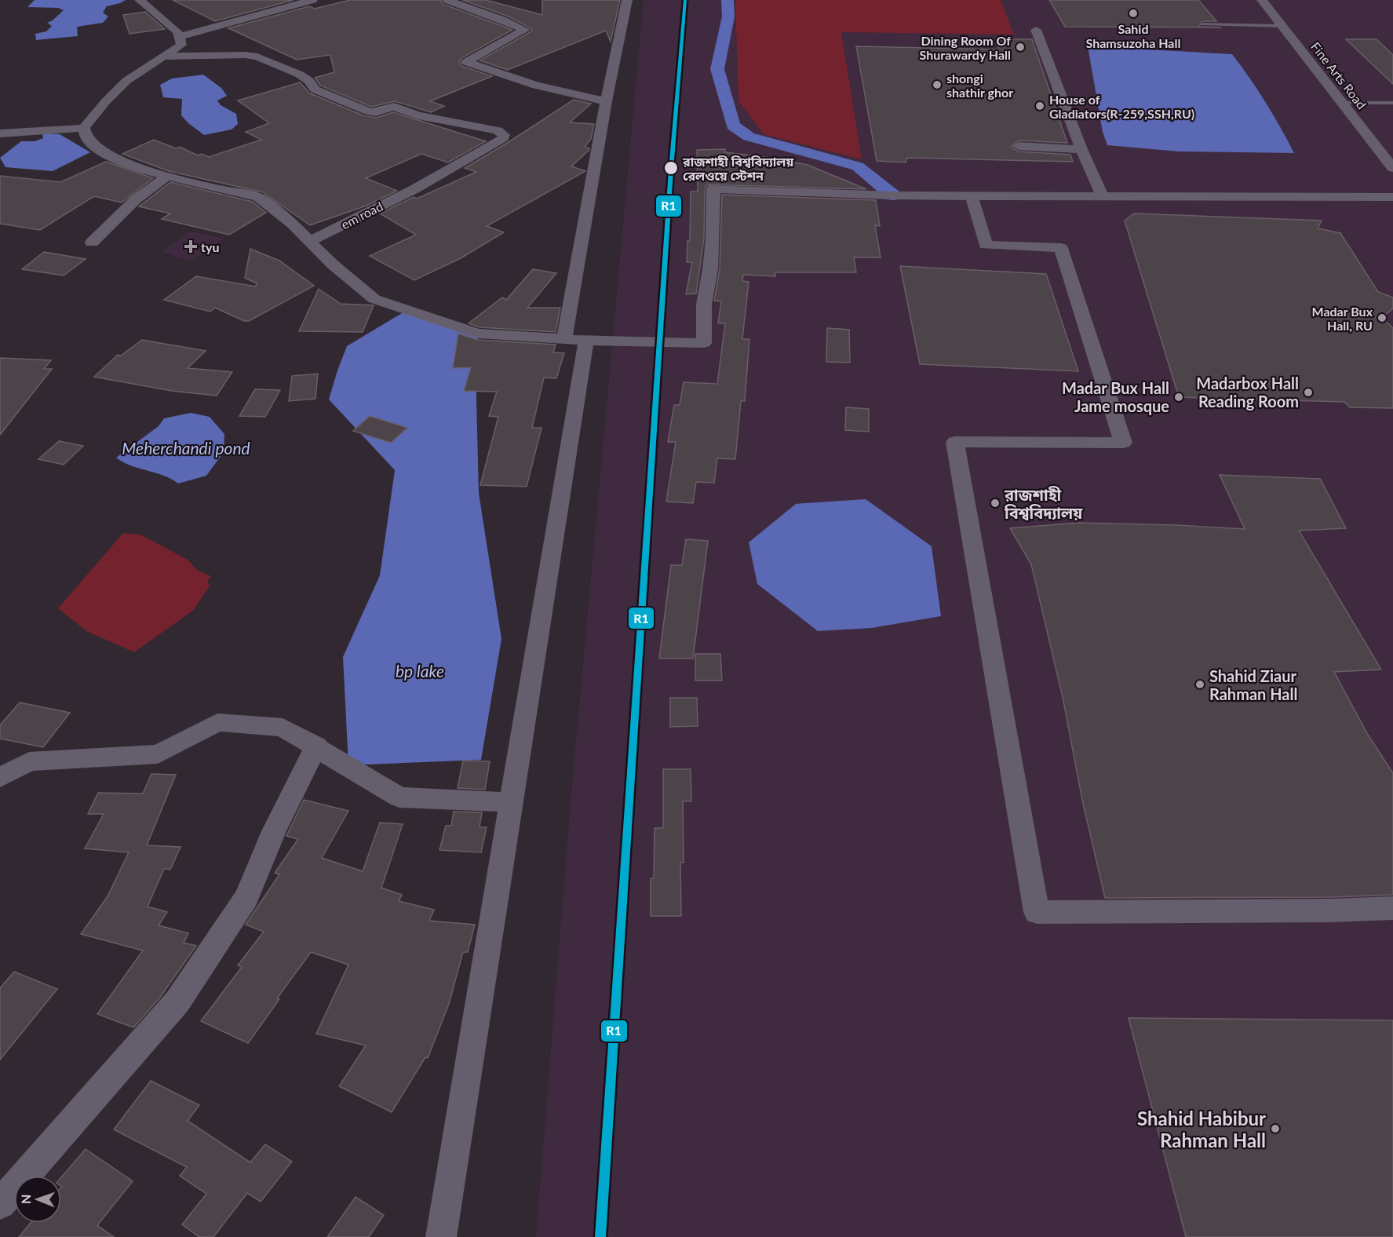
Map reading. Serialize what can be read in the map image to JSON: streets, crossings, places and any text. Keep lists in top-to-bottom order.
{
  "streets": {
    "street": ["Fine Arts Road", "em road"]
  },
  "water": ["Meherchandi pond", "bp lake"],
  "places": {
    "other": [
      "Sahid Shamsuzoha Hall",
      "Dining Room Of Shurawardy Hall",
      "shongi shathir ghor",
      "House of Gladiators(R-259,SSH,RU)",
      "রাজশাহী বিশ্ববিদ্যালয় রেলওয়ে স্টেশন",
      "Madar Bux Hall, RU",
      "Madarbox Hall Reading Room",
      "Madar Bux Hall Jame mosque",
      "রাজশাহী বিশ্ববিদ্যালয়",
      "Shahid Ziaur Rahman Hall",
      "Shahid Habibur Rahman Hall"
    ],
    "health": ["tyu"]
  },
  "lines": ["transit line R1"],
  "north": "left"
}
